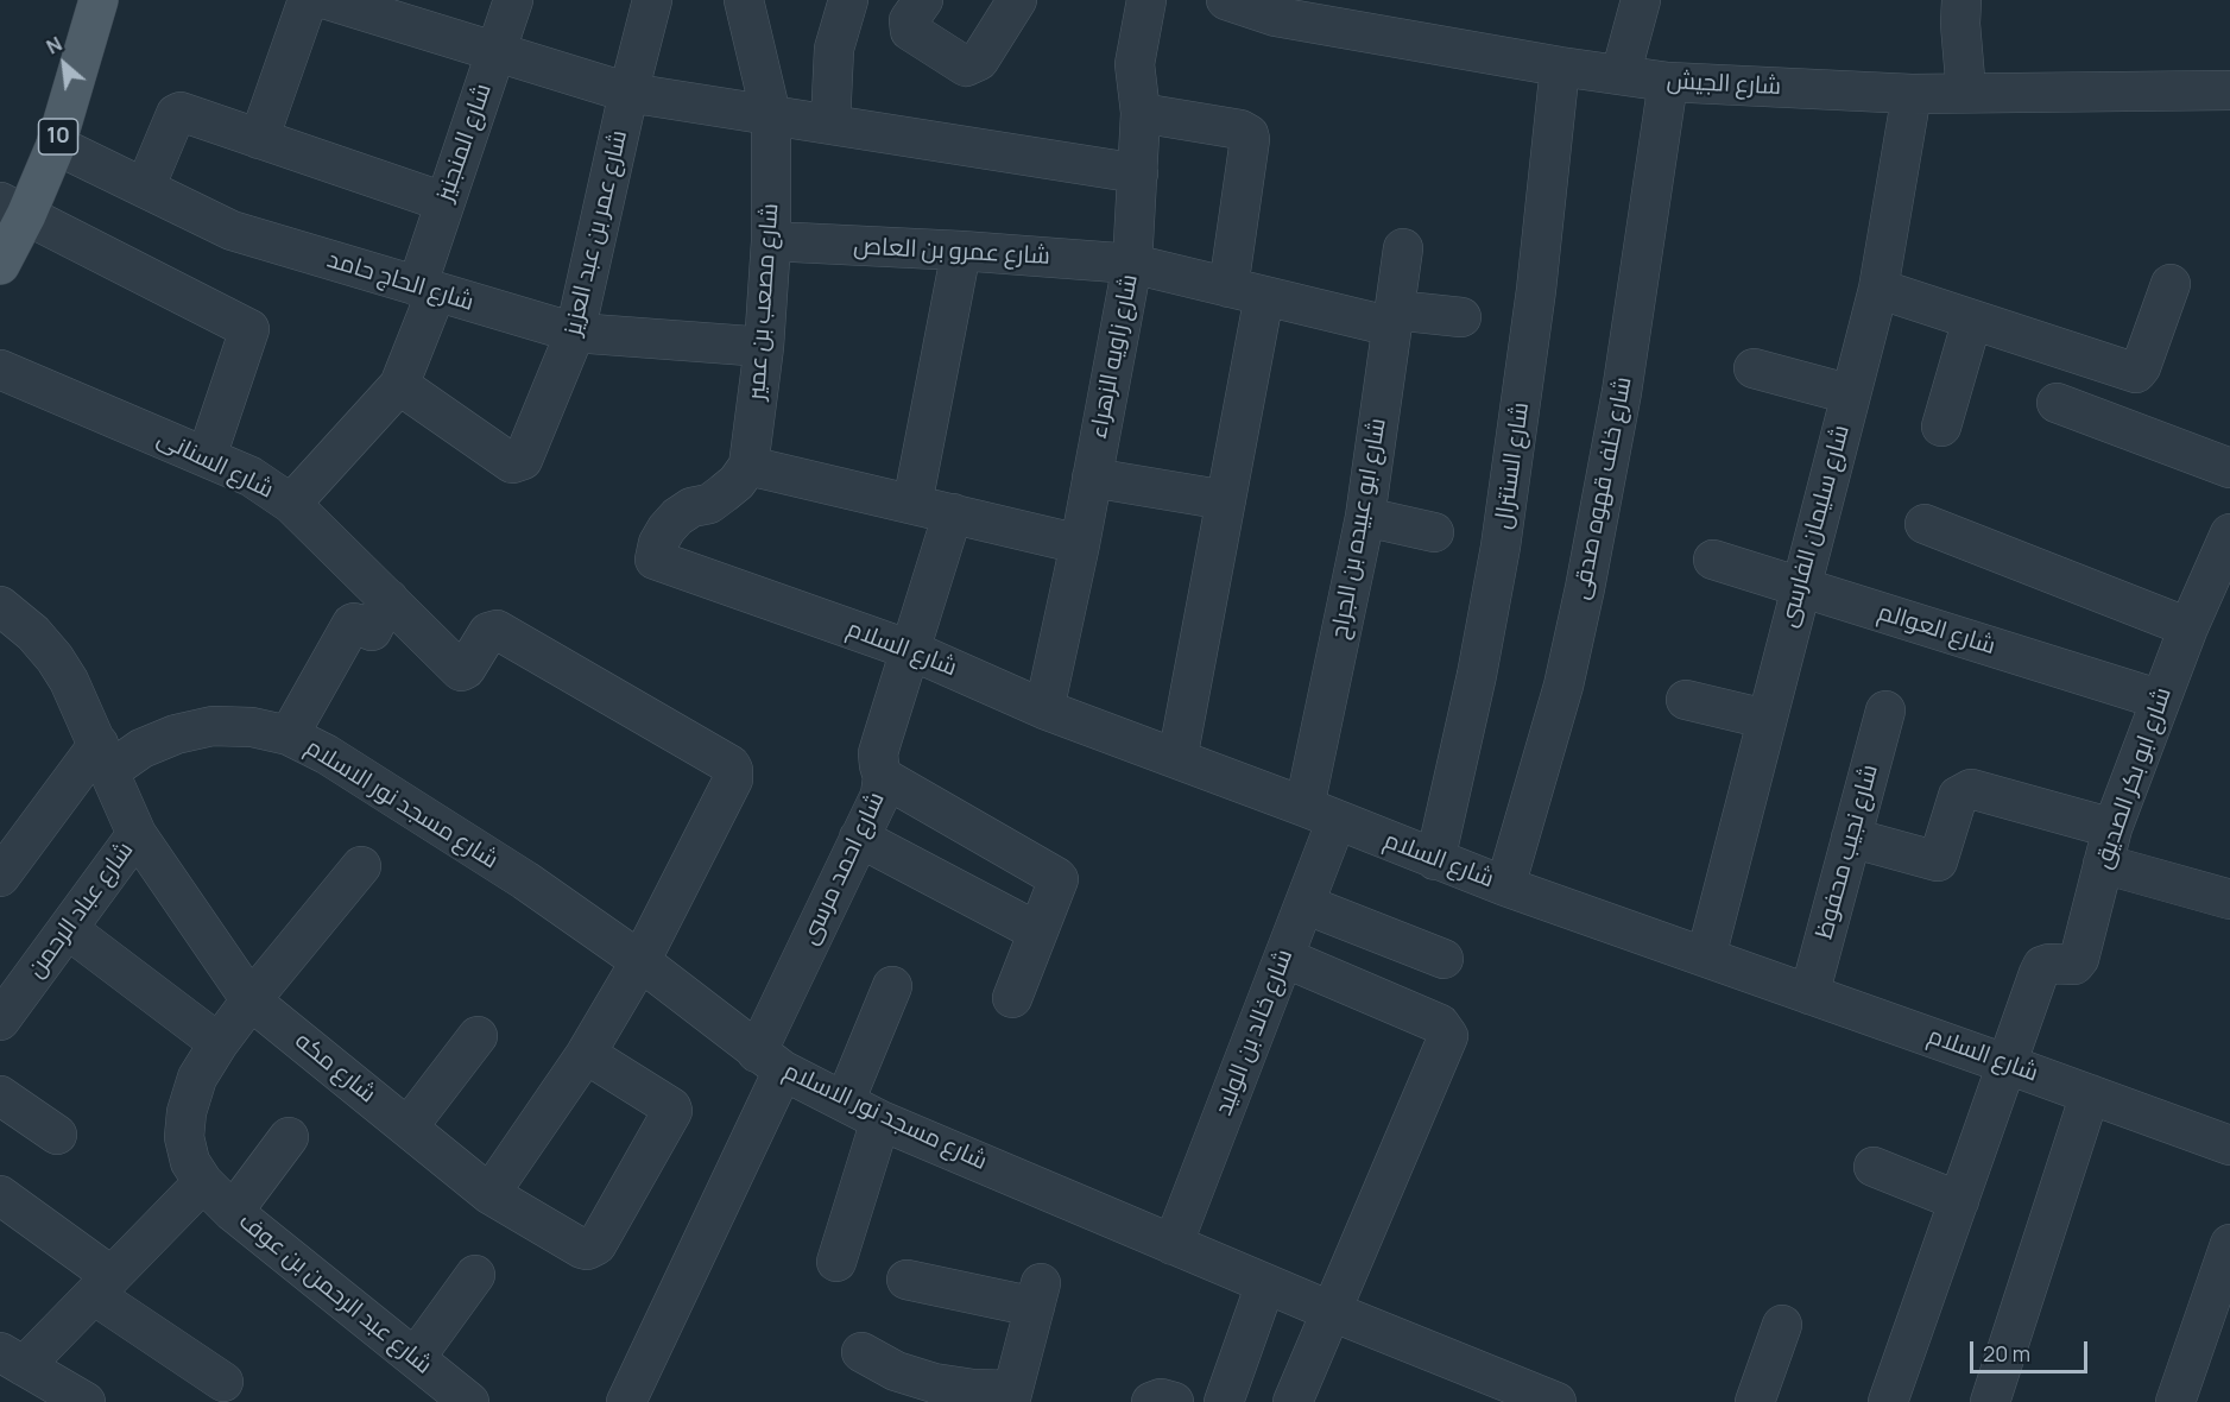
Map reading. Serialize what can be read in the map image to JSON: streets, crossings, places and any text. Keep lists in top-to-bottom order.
{
  "streets": {
    "main road": ["10"],
    "street": [
      "شارع الجيش",
      "شارع المنجنيز",
      "شارع عمر بن عبد العزيز",
      "شارع عمرو بن العاص",
      "شارع الحاج حامد",
      "شارع مصعب بن عمير",
      "شارع زاويه الزهراء",
      "شارع السنانى",
      "شارع السنترال",
      "شارع خلف قهوه صدقى",
      "شارع سليمان الفارسى",
      "شارع ابو عبيده بن الجراح",
      "شارع العوالم",
      "شارع السلام",
      "شارع ابو بكر الصديق",
      "شارع مسجد نور الاسلام",
      "شارع نجيب محفوظ",
      "شارع احمد مرسى",
      "شارع عباد الرحمن",
      "شارع خالد بن الوليد",
      "شارع مكه",
      "شارع عبد الرحمن بن عوف"
    ]
  },
  "crossings": [
    ["شارع الجيش", "شارع السنترال"],
    ["شارع الجيش", "شارع خلف قهوه صدقى"],
    ["شارع الجيش", "شارع سليمان الفارسى"],
    ["10", "شارع الحاج حامد"],
    ["شارع المنجنيز", "شارع عمر بن عبد العزيز"],
    ["شارع المنجنيز", "شارع الحاج حامد"],
    ["شارع عمر بن عبد العزيز", "شارع الحاج حامد"],
    ["شارع عمرو بن العاص", "شارع مصعب بن عمير"],
    ["شارع عمرو بن العاص", "شارع زاويه الزهراء"],
    ["شارع عمرو بن العاص", "شارع ابو عبيده بن الجراح"],
    ["شارع الحاج حامد", "شارع مصعب بن عمير"],
    ["شارع مصعب بن عمير", "شارع السلام"],
    ["شارع زاويه الزهراء", "شارع السلام"],
    ["شارع السنانى", "شارع مسجد نور الاسلام"],
    ["شارع السنترال", "شارع السلام"],
    ["شارع خلف قهوه صدقى", "شارع السلام"],
    ["شارع سليمان الفارسى", "شارع العوالم"],
    ["شارع سليمان الفارسى", "شارع السلام"],
    ["شارع ابو عبيده بن الجراح", "شارع السلام"],
    ["شارع ابو عبيده بن الجراح", "شارع خالد بن الوليد"],
    ["شارع العوالم", "شارع ابو بكر الصديق"],
    ["شارع السلام", "شارع ابو بكر الصديق"],
    ["شارع السلام", "شارع نجيب محفوظ"],
    ["شارع السلام", "شارع احمد مرسى"],
    ["شارع السلام", "شارع خالد بن الوليد"],
    ["شارع مسجد نور الاسلام", "شارع احمد مرسى"],
    ["شارع مسجد نور الاسلام", "شارع خالد بن الوليد"],
    ["شارع مسجد نور الاسلام", "شارع مكه"],
    ["شارع عباد الرحمن", "شارع مكه"],
    ["شارع مكه", "شارع عبد الرحمن بن عوف"]
  ],
  "scale_bar": "20 m",
  "north": "top left"
}
